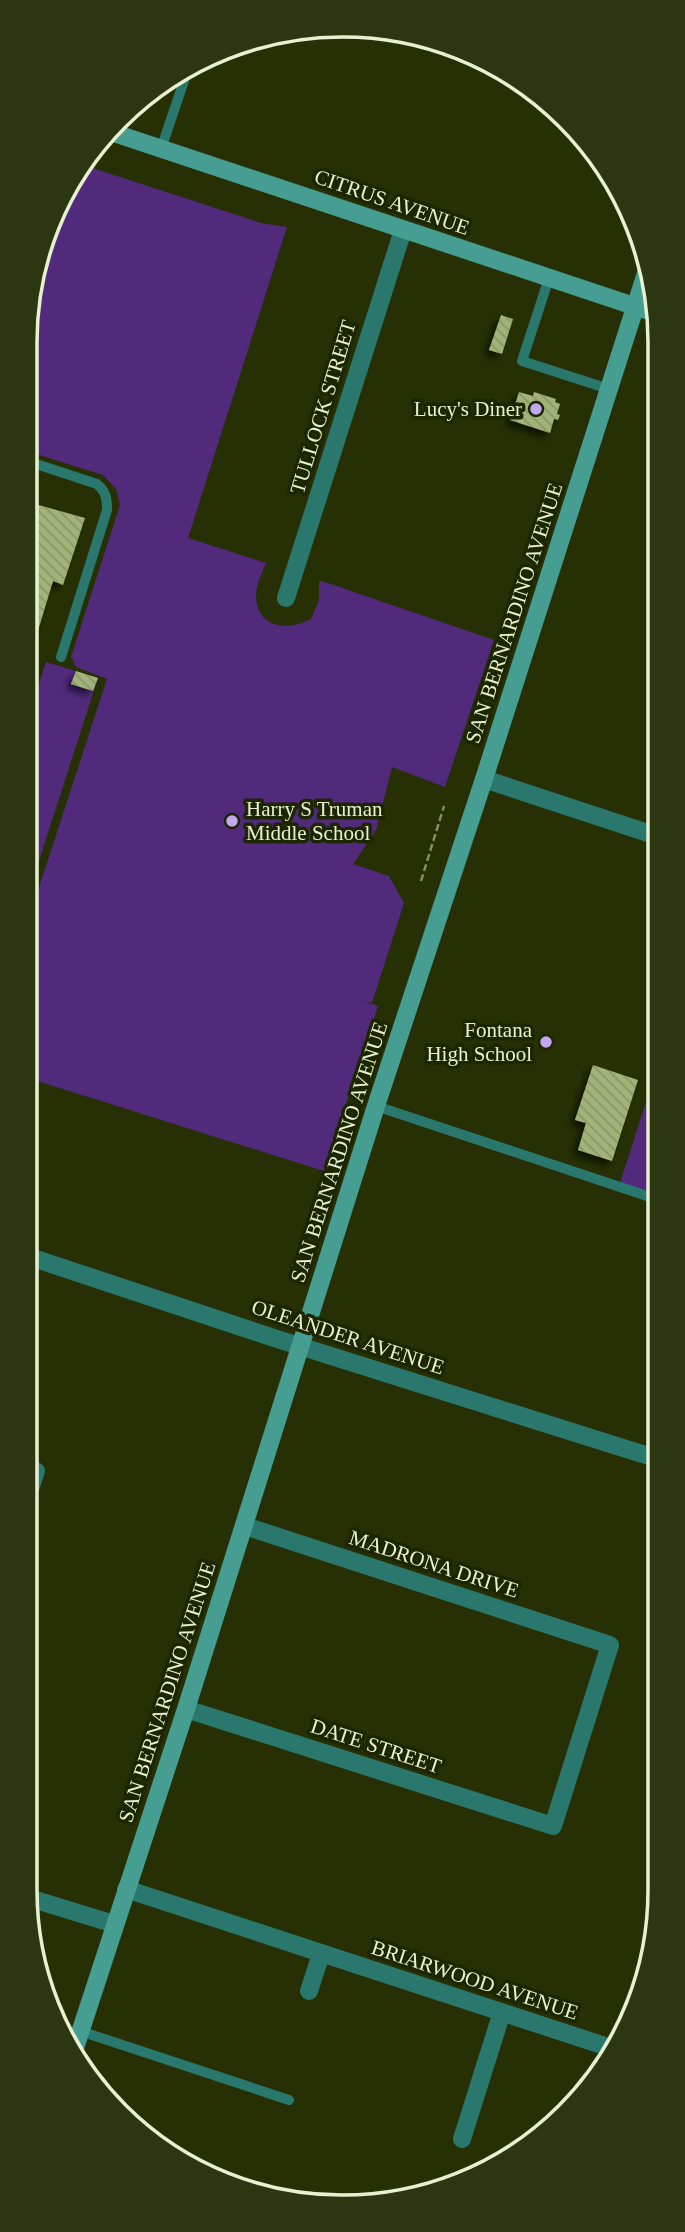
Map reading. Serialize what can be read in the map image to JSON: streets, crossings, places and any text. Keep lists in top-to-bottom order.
{
  "streets": {
    "main road": ["CITRUS AVENUE", "SAN BERNARDINO AVENUE"],
    "street": [
      "TULLOCK STREET",
      "OLEANDER AVENUE",
      "MADRONA DRIVE",
      "DATE STREET",
      "BRIARWOOD AVENUE"
    ]
  },
  "crossings": [
    ["CITRUS AVENUE", "TULLOCK STREET"],
    ["CITRUS AVENUE", "SAN BERNARDINO AVENUE"],
    ["SAN BERNARDINO AVENUE", "OLEANDER AVENUE"],
    ["SAN BERNARDINO AVENUE", "MADRONA DRIVE"],
    ["SAN BERNARDINO AVENUE", "DATE STREET"],
    ["SAN BERNARDINO AVENUE", "BRIARWOOD AVENUE"],
    ["MADRONA DRIVE", "DATE STREET"]
  ],
  "places": ["Lucy's Diner", "Harry S Truman Middle School", "Fontana High School"]
}
